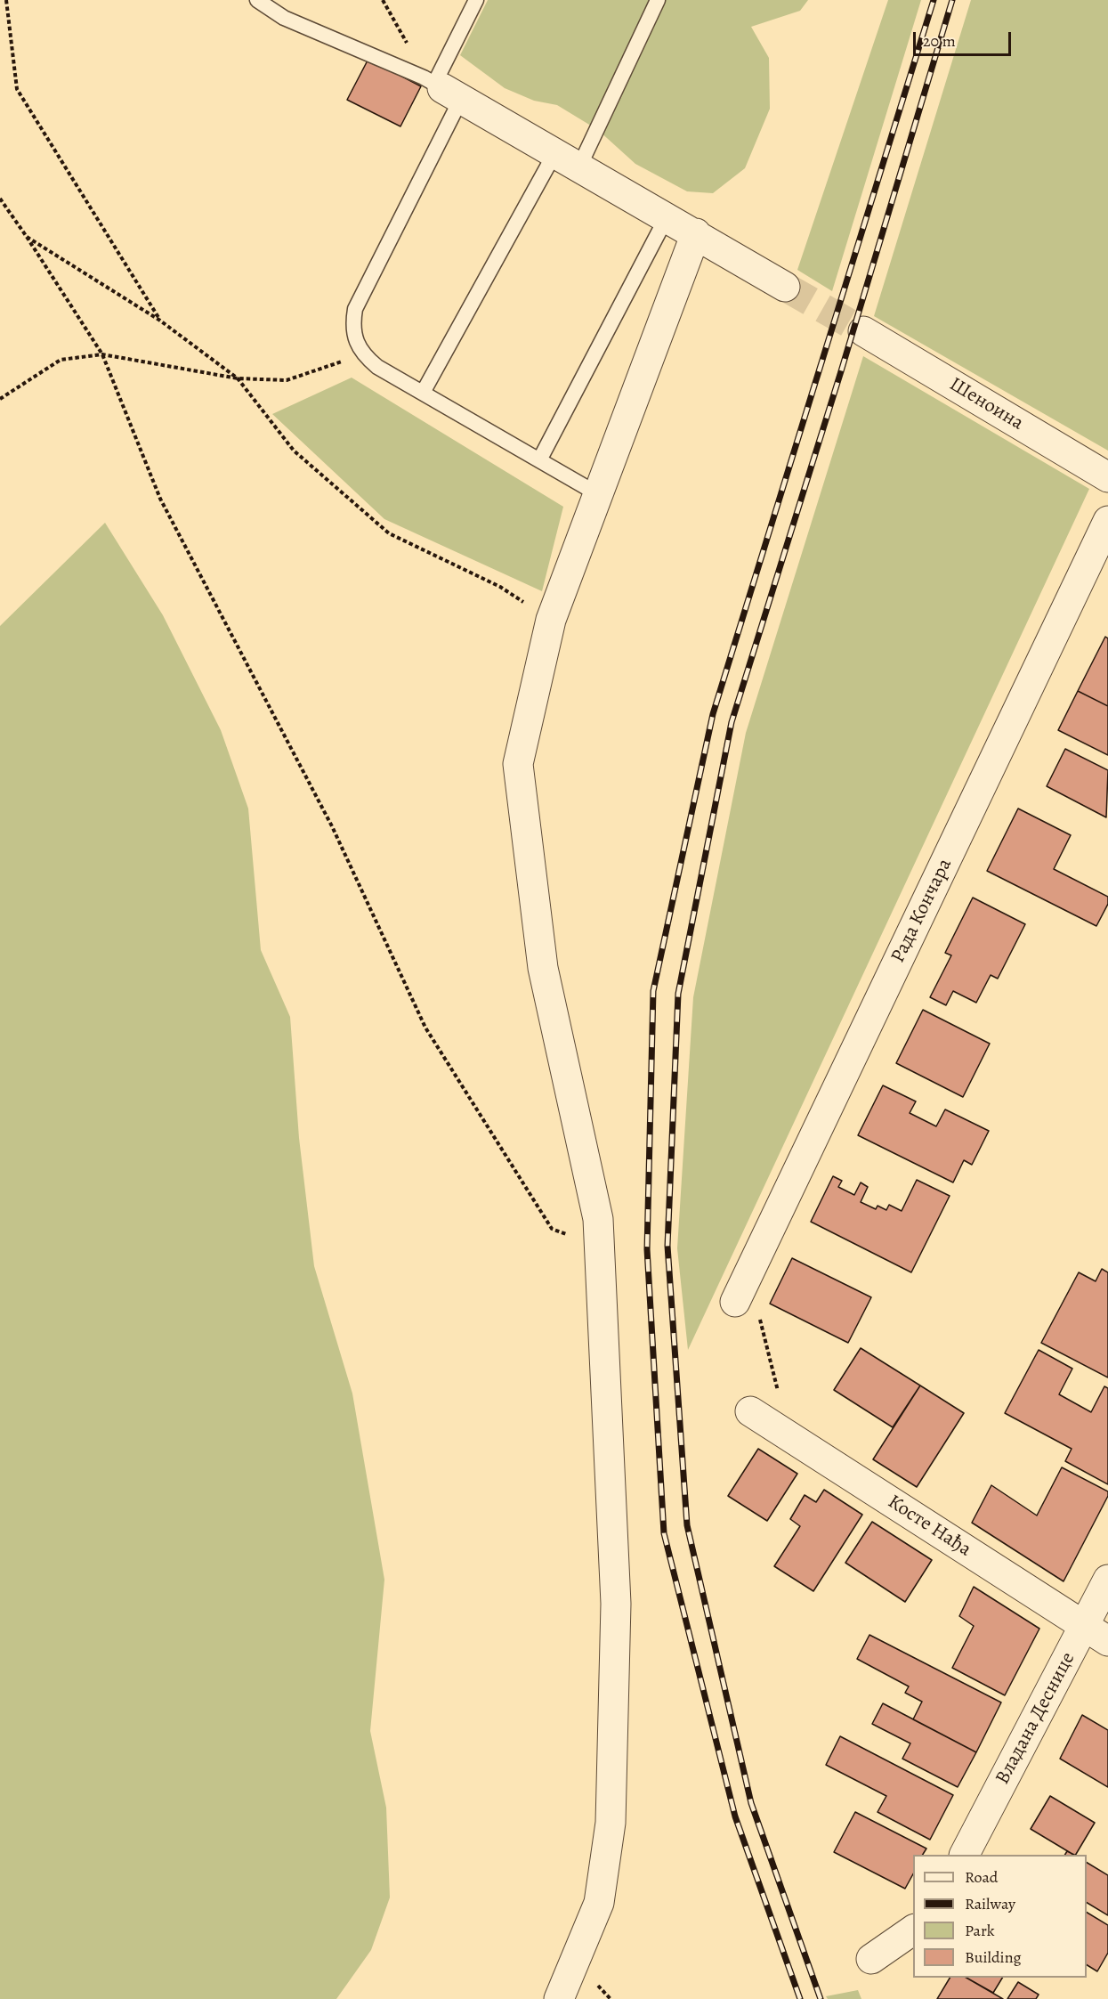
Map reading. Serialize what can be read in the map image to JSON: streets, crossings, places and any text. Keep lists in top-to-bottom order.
{
  "streets": {
    "street": [
      "Шеноина",
      "Рада Кончара",
      "Косте Нађа",
      "Владана Деснице"
    ]
  },
  "crossings": [
    ["Косте Нађа", "Владана Деснице"]
  ],
  "legend": [
    "Road",
    "Railway",
    "Park",
    "Building"
  ],
  "scale_bar": "20 m"
}
